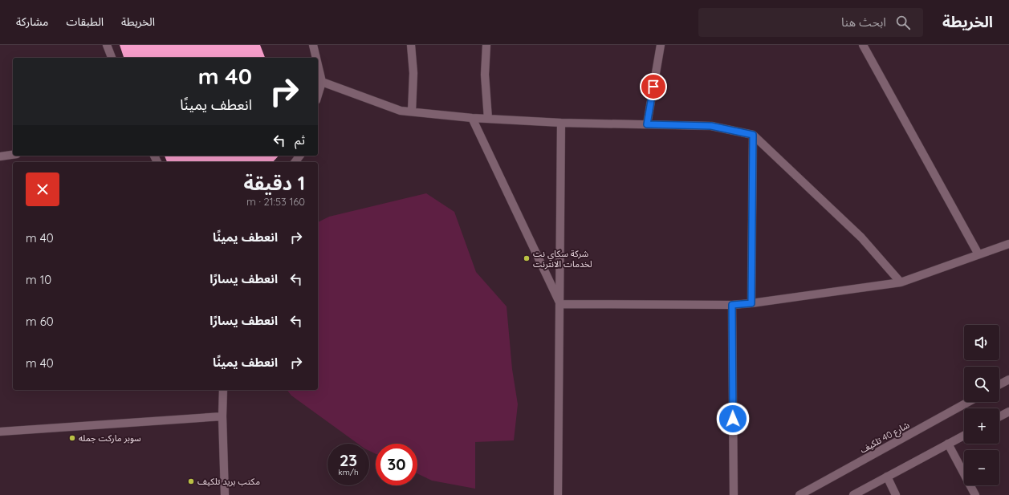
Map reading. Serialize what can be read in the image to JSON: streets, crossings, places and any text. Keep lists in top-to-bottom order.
{
  "streets": {
    "street": ["شارع 40 تلكيف"]
  },
  "places": ["شركة سكاي نت لخدمات الانترنت", "سوبر ماركت جمله", "مكتب بريد تلكيف"],
  "page": {
    "header": "الخريطة",
    "search": "ابحث هنا",
    "nav": ["الخريطة", "الطبقات", "مشاركة"],
    "turn": ["40 m", "انعطف يمينًا"],
    "then": "ثم",
    "heading": ["1 دقيقة", "160 m · 21:53"],
    "list": [
      {
        "name": "انعطف يمينًا",
        "value": "40 m"
      },
      {
        "name": "انعطف يسارًا",
        "value": "10 m"
      },
      {
        "name": "انعطف يسارًا",
        "value": "60 m"
      },
      {
        "name": "انعطف يمينًا",
        "value": "40 m"
      }
    ],
    "map_buttons": ["+", "−"],
    "speed": "23 km/h",
    "limit": "30"
  }
}
